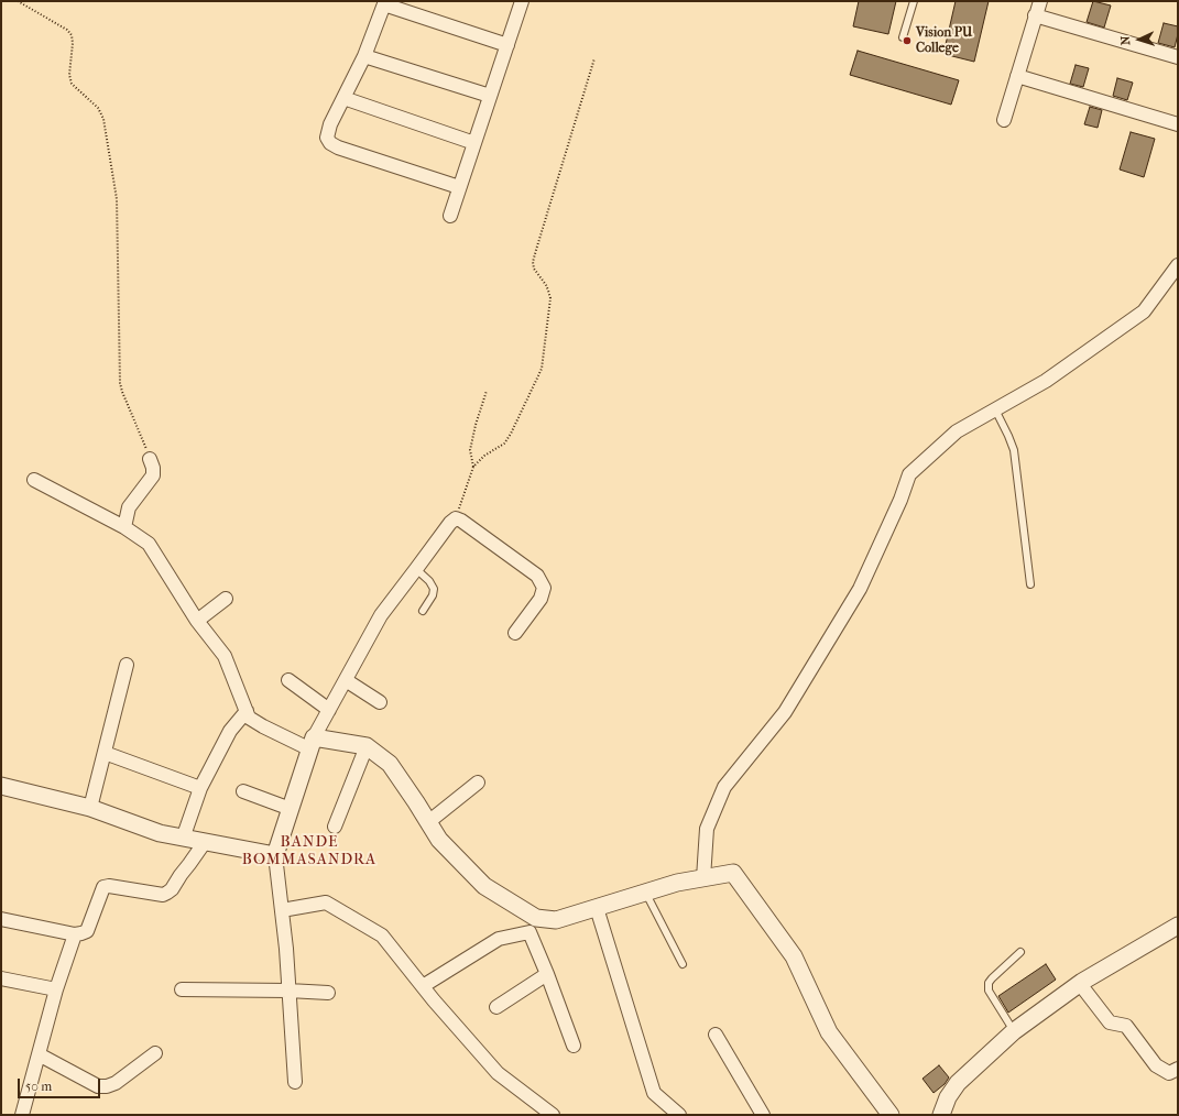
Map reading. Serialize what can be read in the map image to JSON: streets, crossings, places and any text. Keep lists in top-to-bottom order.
{
  "districts": ["BANDE BOMMASANDRA"],
  "places": ["Vision PU College"],
  "scale_bar": "50 m",
  "north": "left"
}
